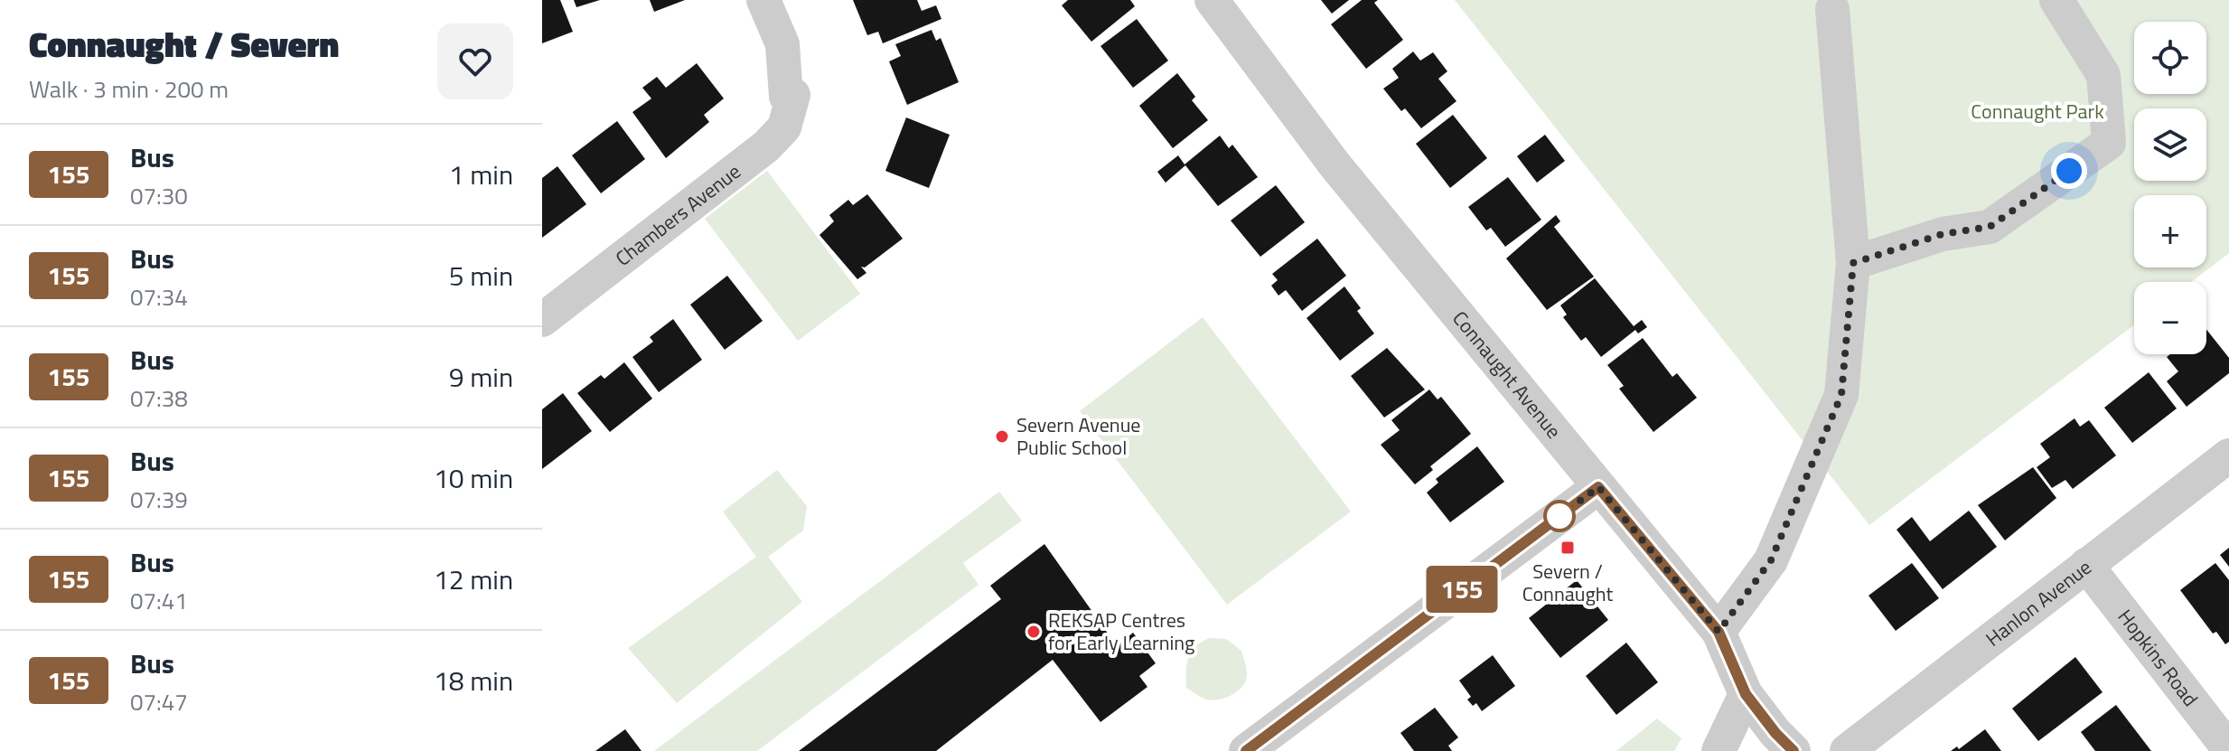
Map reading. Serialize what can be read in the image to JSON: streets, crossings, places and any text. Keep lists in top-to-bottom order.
{
  "streets": {
    "street": [
      "Chambers Avenue",
      "Connaught Avenue",
      "Hanlon Avenue",
      "Hopkins Road"
    ]
  },
  "crossings": [
    ["Hanlon Avenue", "Hopkins Road"]
  ],
  "parks": ["Connaught Park"],
  "places": {
    "other": ["Severn Avenue Public School", "REKSAP Centres for Early Learning"],
    "transit": ["Severn / Connaught"]
  },
  "lines": ["bus line 155"],
  "page": {
    "heading": ["Connaught / Severn", "Walk · 3 min · 200 m"],
    "on_map": "155",
    "map_buttons": ["+", "−"],
    "list": [
      {
        "mark": "155",
        "name": "Bus",
        "note": "07:30",
        "value": "1 min"
      },
      {
        "mark": "155",
        "name": "Bus",
        "note": "07:34",
        "value": "5 min"
      },
      {
        "mark": "155",
        "name": "Bus",
        "note": "07:38",
        "value": "9 min"
      },
      {
        "mark": "155",
        "name": "Bus",
        "note": "07:39",
        "value": "10 min"
      },
      {
        "mark": "155",
        "name": "Bus",
        "note": "07:41",
        "value": "12 min"
      },
      {
        "mark": "155",
        "name": "Bus",
        "note": "07:47",
        "value": "18 min"
      }
    ]
  }
}
